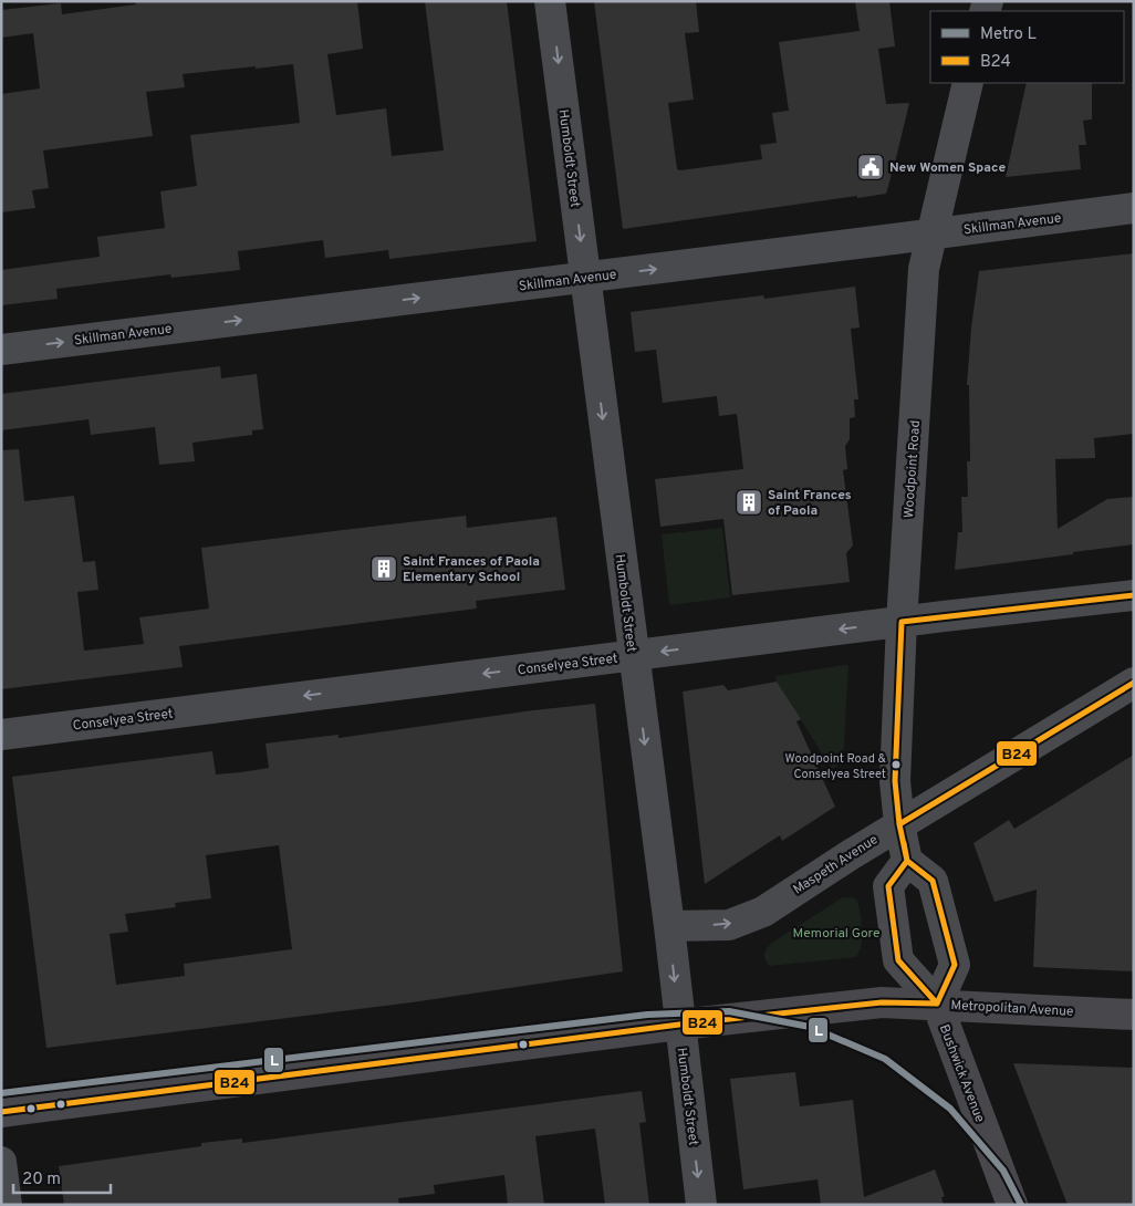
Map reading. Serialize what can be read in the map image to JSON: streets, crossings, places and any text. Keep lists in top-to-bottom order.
{
  "streets": {
    "main road": ["Metropolitan Avenue", "Bushwick Avenue"],
    "street": [
      "Humboldt Street",
      "Skillman Avenue",
      "Woodpoint Road",
      "Conselyea Street",
      "Maspeth Avenue"
    ]
  },
  "crossings": [
    ["Humboldt Street", "Skillman Avenue"],
    ["Humboldt Street", "Conselyea Street"],
    ["Humboldt Street", "Maspeth Avenue"],
    ["Humboldt Street", "Metropolitan Avenue"],
    ["Skillman Avenue", "Woodpoint Road"],
    ["Woodpoint Road", "Conselyea Street"],
    ["Woodpoint Road", "Maspeth Avenue"],
    ["Metropolitan Avenue", "Bushwick Avenue"]
  ],
  "one_way": [
    "Humboldt Street",
    "Skillman Avenue",
    "Conselyea Street",
    "Maspeth Avenue"
  ],
  "parks": ["Memorial Gore"],
  "places": {
    "public building": ["New Women Space"],
    "building": ["Saint Frances of Paola", "Saint Frances of Paola Elementary School"],
    "other": ["Woodpoint Road & Conselyea Street"]
  },
  "lines": ["transit line B24", "metro line L"],
  "legend": ["Metro L", "B24"],
  "scale_bar": "20 m"
}
